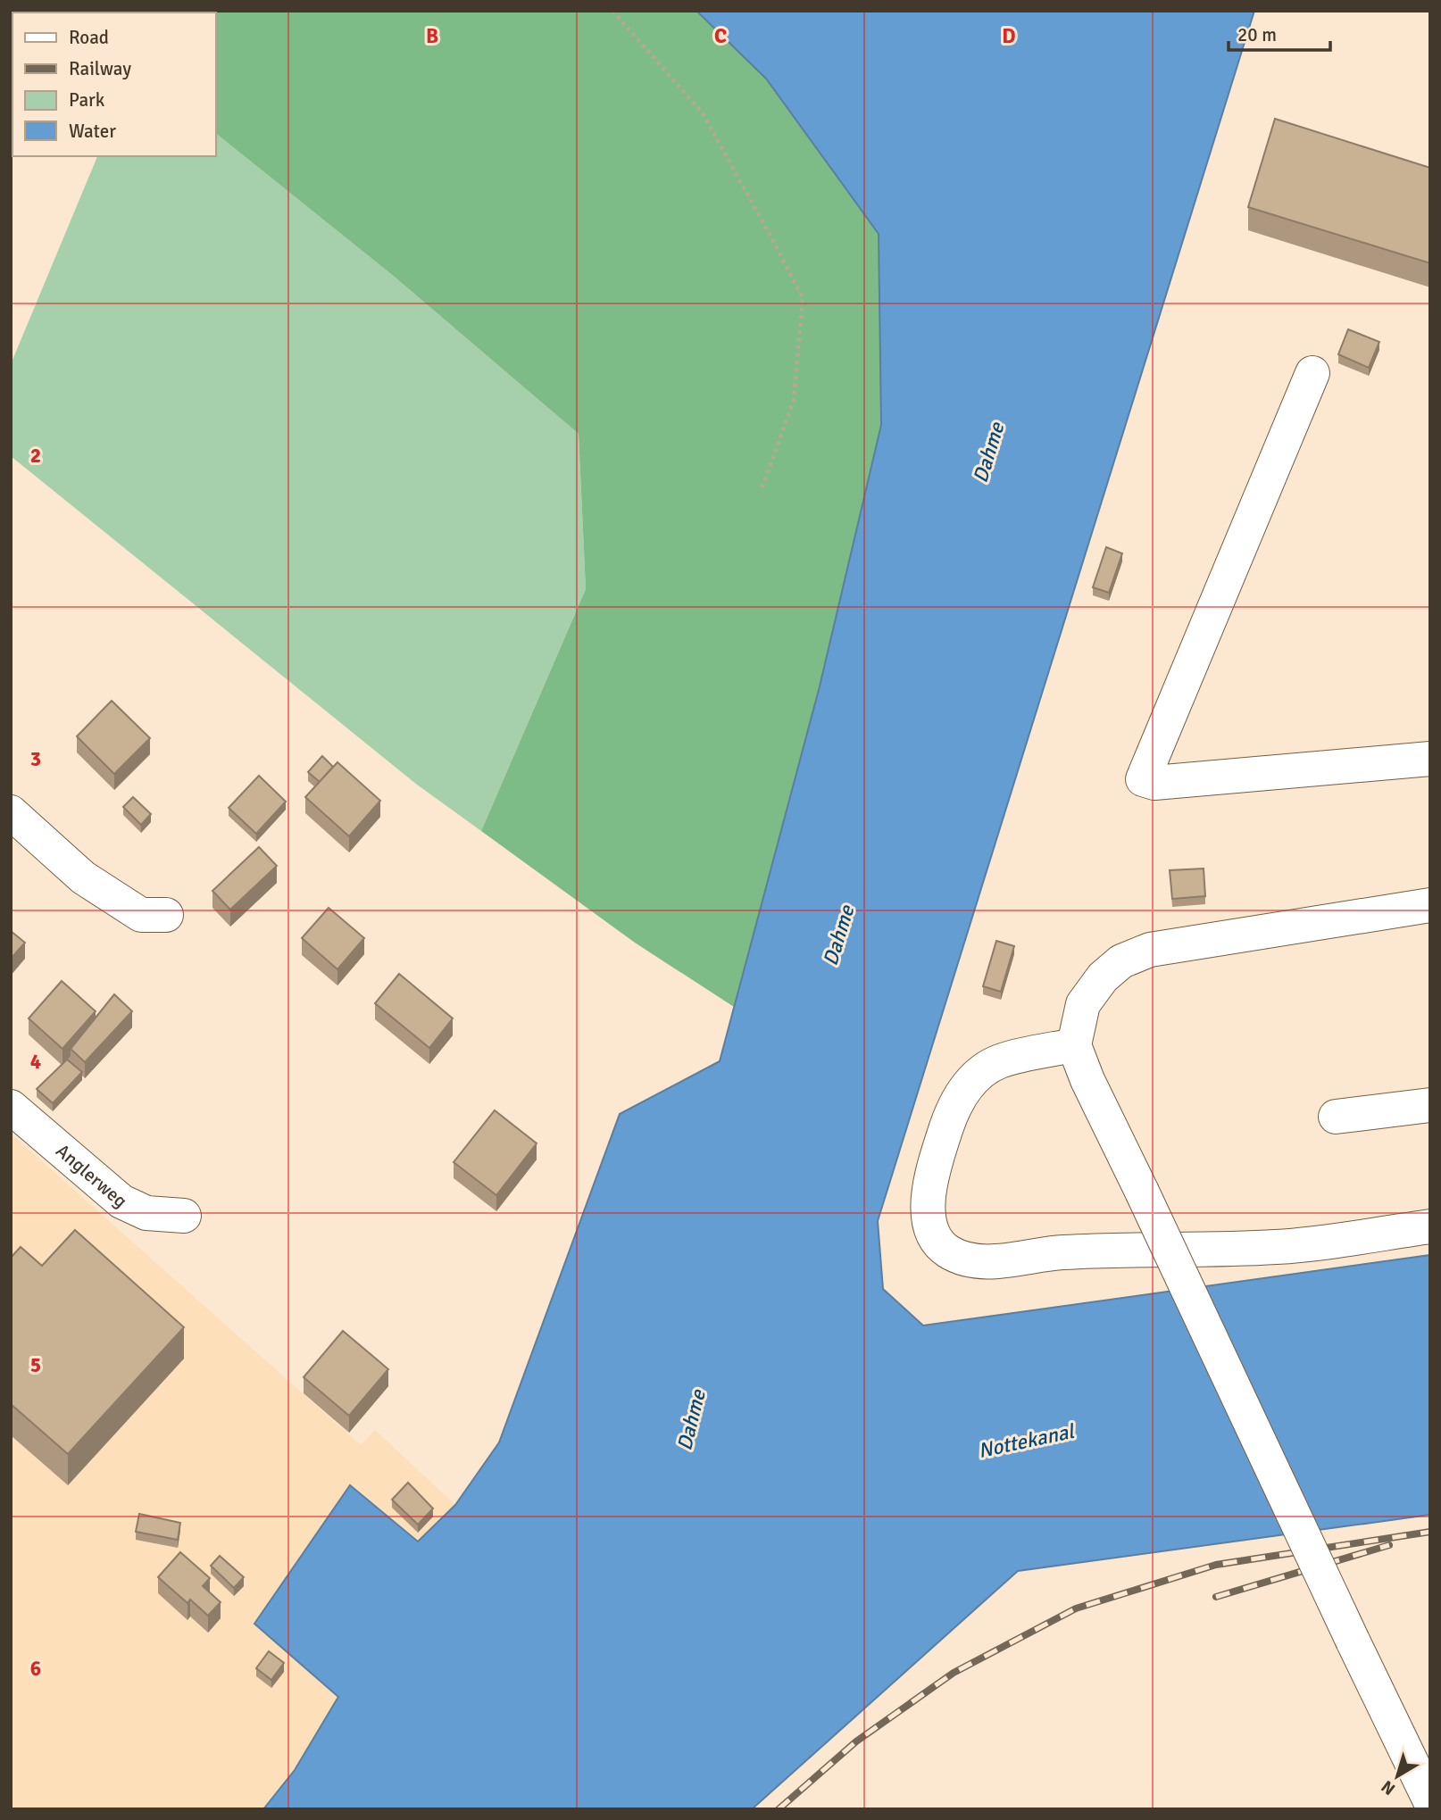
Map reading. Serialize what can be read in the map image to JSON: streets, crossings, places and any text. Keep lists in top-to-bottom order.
{
  "streets": {
    "street": ["Anglerweg"]
  },
  "water": ["Dahme", "Nottekanal"],
  "legend": [
    "Road",
    "Railway",
    "Park",
    "Water"
  ],
  "scale_bar": "20 m",
  "north": "bottom left",
  "grid": {
    "columns": ["B", "C", "D"],
    "rows": [
      "2",
      "3",
      "4",
      "5",
      "6"
    ]
  }
}
